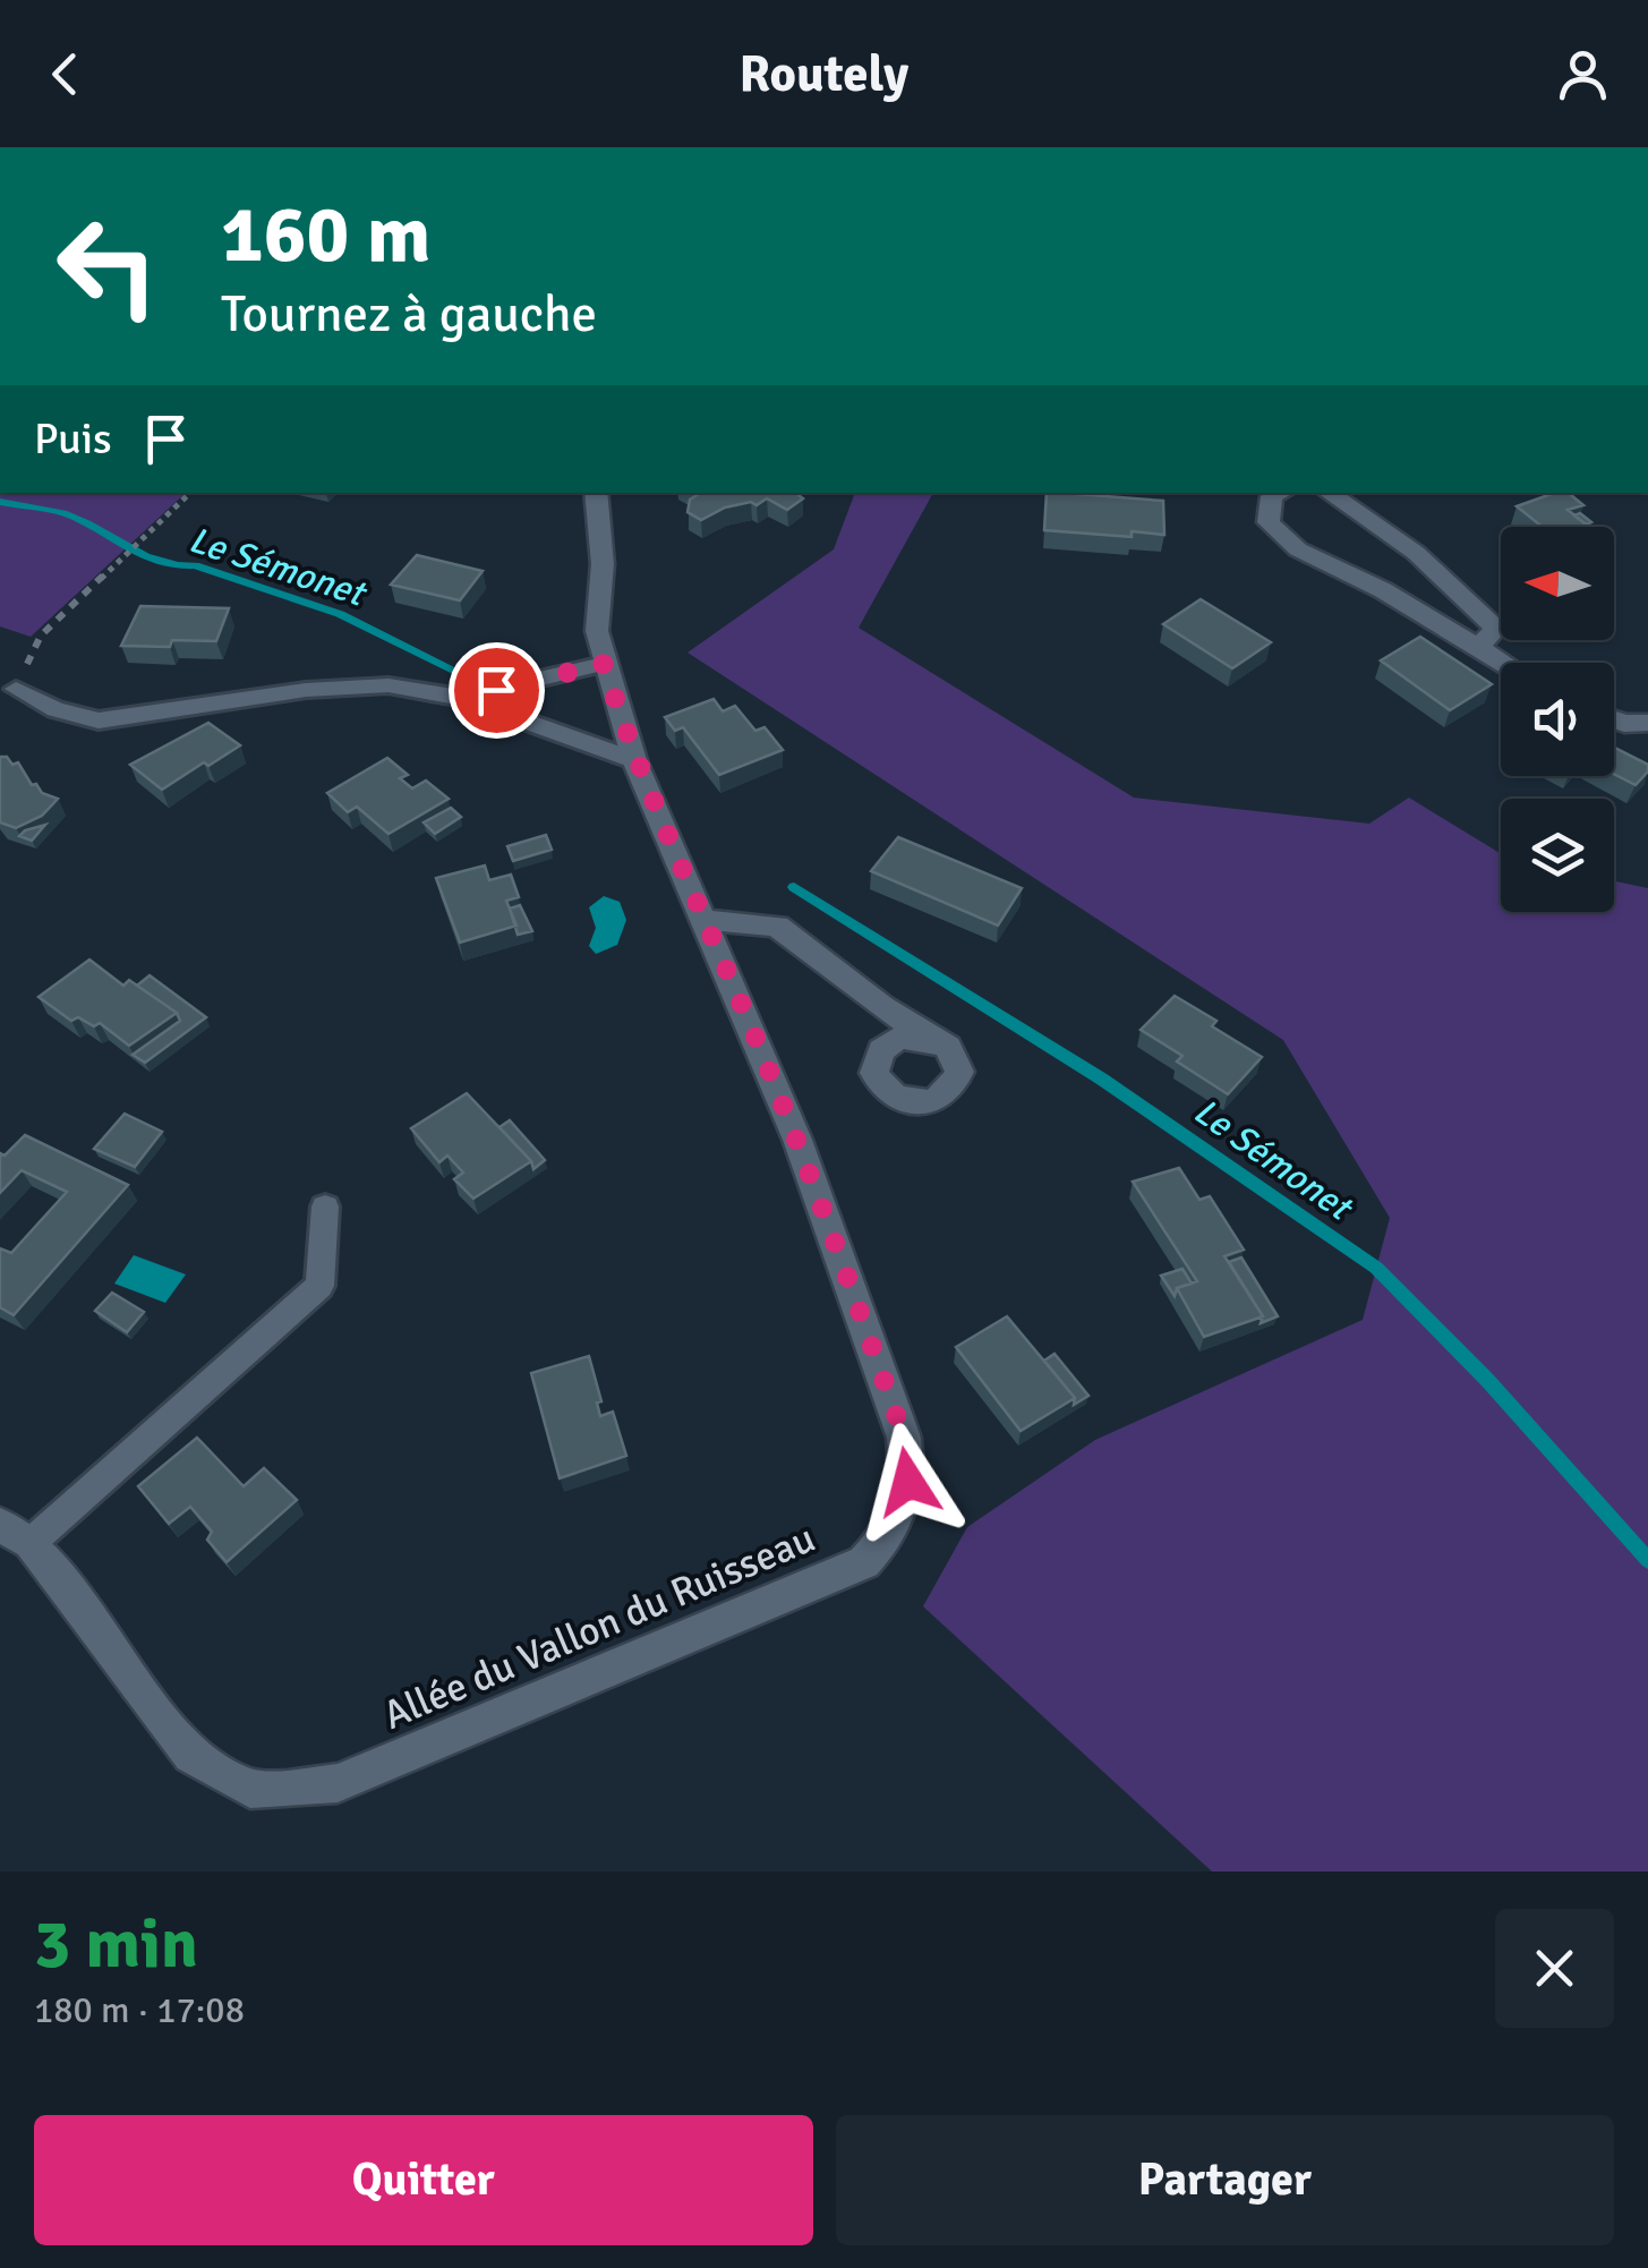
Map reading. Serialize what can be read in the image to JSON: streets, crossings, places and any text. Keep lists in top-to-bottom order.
{
  "streets": {
    "street": ["Allée du Vallon du Ruisseau"]
  },
  "water": ["Le Sémonet"],
  "north": "left",
  "page": {
    "header": "Routely",
    "turn": ["160 m", "Tournez à gauche"],
    "then": "Puis",
    "heading": ["3 min", "180 m · 17:08"],
    "buttons": ["Quitter", "Partager"]
  }
}
